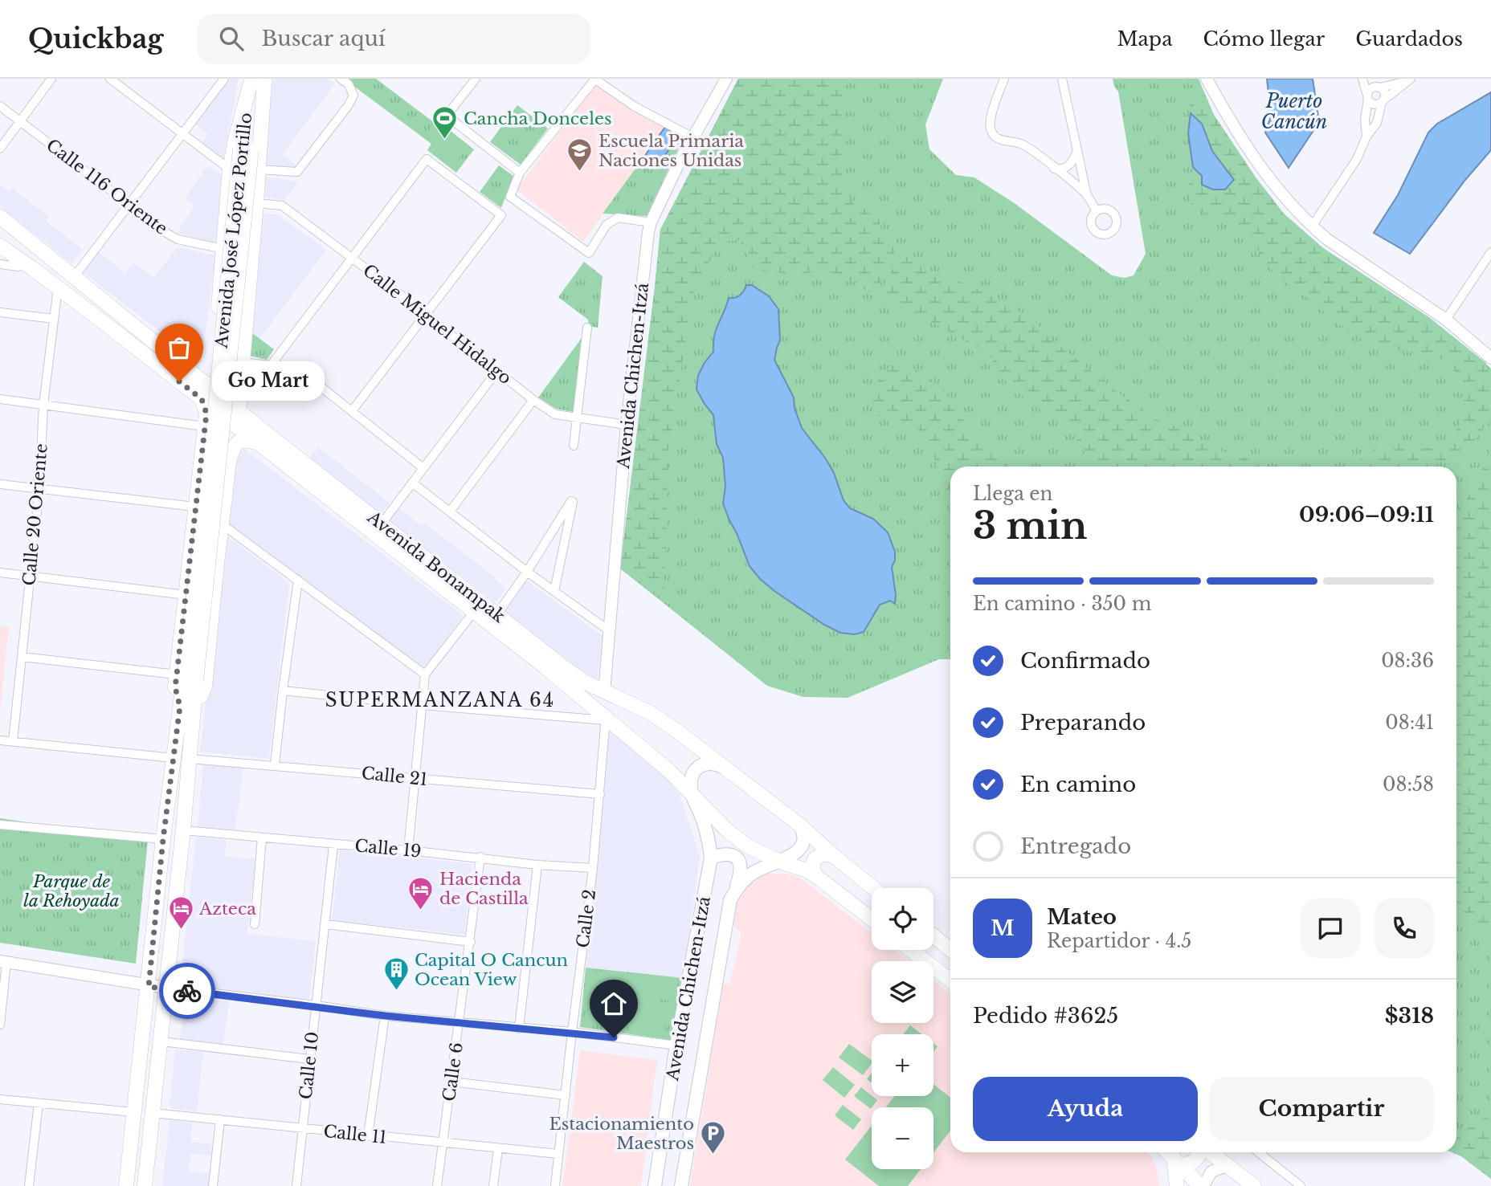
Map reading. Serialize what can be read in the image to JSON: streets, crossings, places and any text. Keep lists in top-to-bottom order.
{
  "streets": {
    "main road": ["Avenida José López Portillo", "Avenida Chichen-Itzá", "Avenida Bonampak"],
    "street": [
      "Calle 116 Oriente",
      "Calle Miguel Hidalgo",
      "Calle 20 Oriente",
      "Calle 21",
      "Calle 19",
      "Calle 2",
      "Calle 10",
      "Calle 6",
      "Calle 11"
    ]
  },
  "crossings": [
    ["Avenida José López Portillo", "Calle 21"],
    ["Avenida José López Portillo", "Calle 19"],
    ["Avenida José López Portillo", "Calle 11"],
    ["Calle Miguel Hidalgo", "Avenida Chichen-Itzá"],
    ["Avenida Chichen-Itzá", "Avenida Bonampak"],
    ["Calle 20 Oriente", "Avenida Bonampak"],
    ["Avenida Bonampak", "Calle 2"],
    ["Calle 21", "Calle 2"],
    ["Calle 19", "Calle 2"],
    ["Calle 19", "Calle 10"],
    ["Calle 19", "Calle 6"],
    ["Calle 2", "Calle 11"],
    ["Calle 10", "Calle 11"],
    ["Calle 6", "Calle 11"]
  ],
  "districts": ["SUPERMANZANA 64"],
  "water": ["Puerto Cancún"],
  "parks": ["Parque de la Rehoyada"],
  "places": {
    "sports": ["Cancha Donceles"],
    "school or university": ["Escuela Primaria Naciones Unidas"],
    "other": ["Go Mart"],
    "hotel": ["Hacienda de Castilla", "Azteca"],
    "building": ["Capital O Cancun Ocean View"],
    "parking": ["Estacionamiento Maestros"]
  },
  "page": {
    "header": "Quickbag",
    "search": "Buscar aquí",
    "nav": ["Mapa", "Cómo llegar", "Guardados"],
    "bubble": "Go Mart",
    "heading": ["3 min", "Llega en", "09:06–09:11"],
    "panel": [
      "Mateo",
      "Repartidor · 4.5",
      "Pedido #3625",
      "$318"
    ],
    "bar": "En camino · 350 m",
    "list": [
      ["Confirmado", "08:36"],
      ["Preparando", "08:41"],
      ["En camino", "08:58"],
      "Entregado"
    ],
    "map_buttons": ["+", "−"],
    "round": "M",
    "buttons": ["Ayuda", "Compartir"]
  }
}
